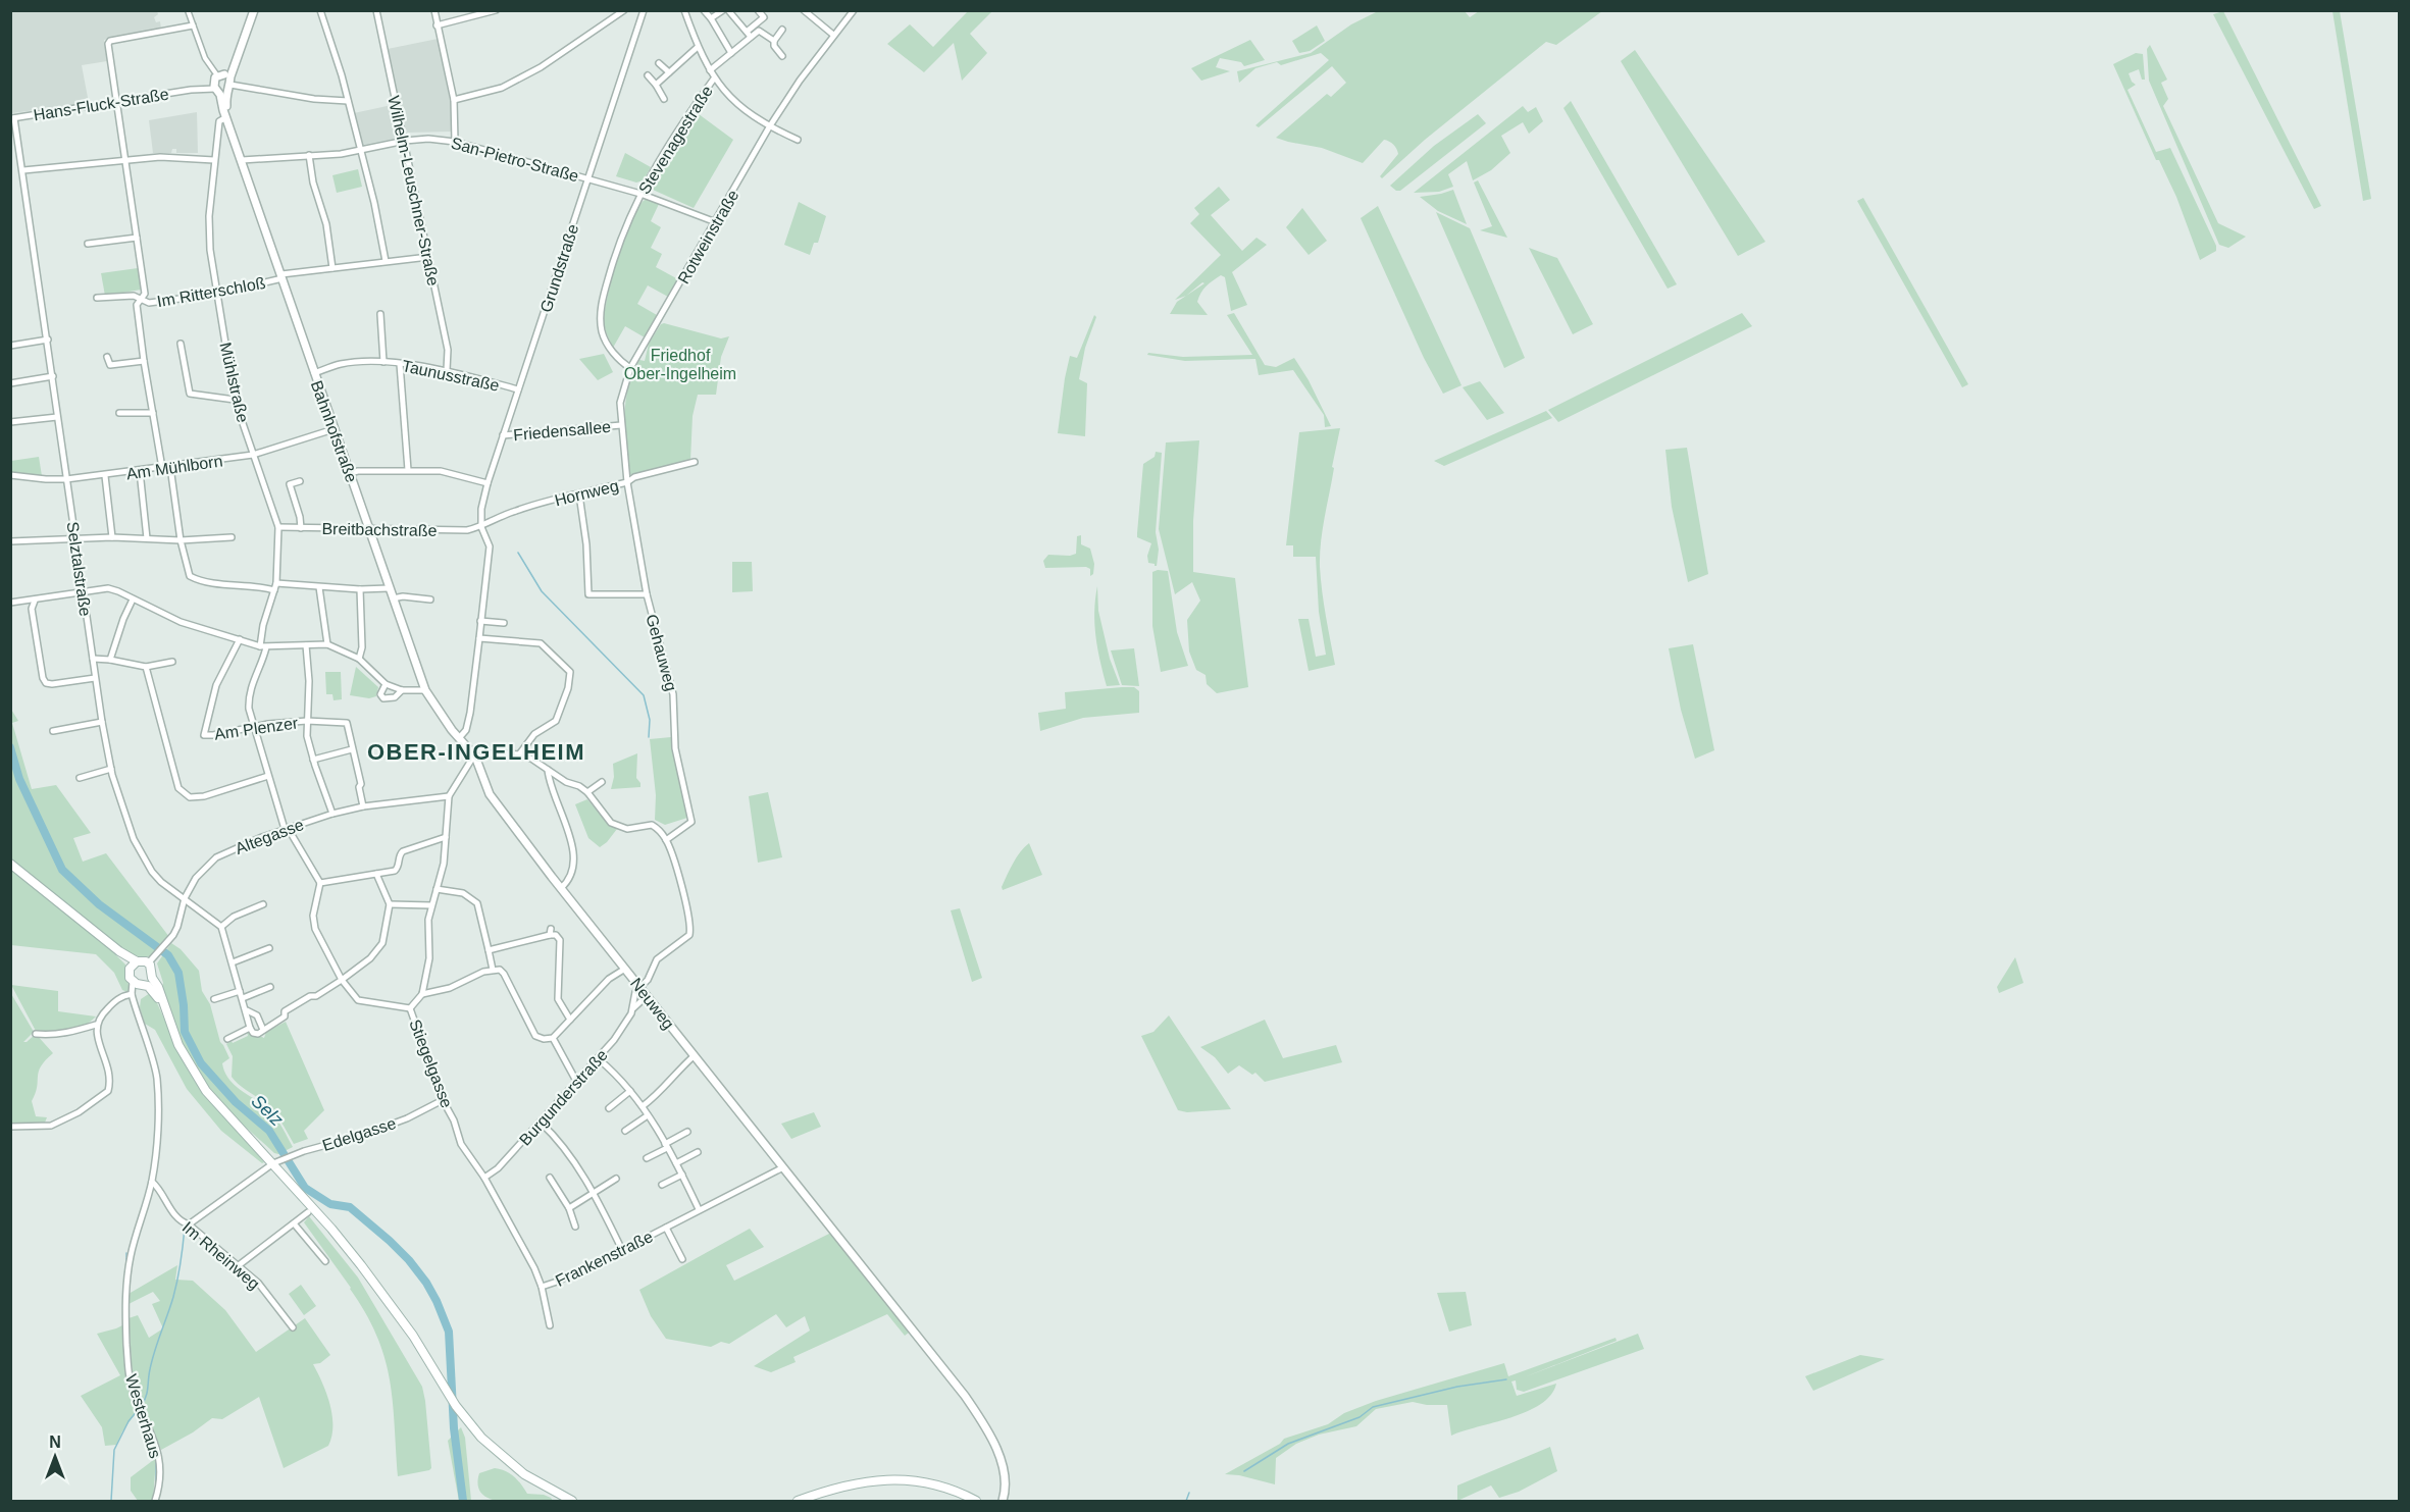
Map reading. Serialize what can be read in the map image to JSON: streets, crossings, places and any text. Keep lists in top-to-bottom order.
{
  "streets": {
    "street": [
      "Hans-Fluck-Straße",
      "Stevenagestraße",
      "San-Pietro-Straße",
      "Wilhelm-Leuschner-Straße",
      "Rotweinstraße",
      "Grundstraße",
      "Im Ritterschloß",
      "Taunusstraße",
      "Mühlstraße",
      "Friedensallee",
      "Bahnhofstraße",
      "Am Mühlborn",
      "Hornweg",
      "Breitbachstraße",
      "Selztalstraße",
      "Gehauweg",
      "Am Plenzer",
      "Altegasse",
      "Neuweg",
      "Stiegelgasse",
      "Burgunderstraße",
      "Edelgasse",
      "Im Rheinweg",
      "Frankenstraße",
      "Westerhaus"
    ]
  },
  "crossings": [
    ["Hans-Fluck-Straße", "Bahnhofstraße"],
    ["Hans-Fluck-Straße", "Selztalstraße"],
    ["Stevenagestraße", "San-Pietro-Straße"],
    ["Stevenagestraße", "Rotweinstraße"],
    ["San-Pietro-Straße", "Wilhelm-Leuschner-Straße"],
    ["San-Pietro-Straße", "Rotweinstraße"],
    ["San-Pietro-Straße", "Grundstraße"],
    ["San-Pietro-Straße", "Bahnhofstraße"],
    ["Wilhelm-Leuschner-Straße", "Im Ritterschloß"],
    ["Wilhelm-Leuschner-Straße", "Taunusstraße"],
    ["Rotweinstraße", "Friedensallee"],
    ["Rotweinstraße", "Hornweg"],
    ["Rotweinstraße", "Gehauweg"],
    ["Grundstraße", "Taunusstraße"],
    ["Grundstraße", "Friedensallee"],
    ["Grundstraße", "Hornweg"],
    ["Grundstraße", "Breitbachstraße"],
    ["Im Ritterschloß", "Mühlstraße"],
    ["Im Ritterschloß", "Bahnhofstraße"],
    ["Taunusstraße", "Bahnhofstraße"],
    ["Mühlstraße", "Bahnhofstraße"],
    ["Mühlstraße", "Am Mühlborn"],
    ["Mühlstraße", "Breitbachstraße"],
    ["Mühlstraße", "Am Plenzer"],
    ["Mühlstraße", "Altegasse"],
    ["Bahnhofstraße", "Am Mühlborn"],
    ["Bahnhofstraße", "Breitbachstraße"],
    ["Bahnhofstraße", "Neuweg"],
    ["Bahnhofstraße", "Stiegelgasse"],
    ["Am Mühlborn", "Selztalstraße"],
    ["Hornweg", "Breitbachstraße"],
    ["Hornweg", "Gehauweg"],
    ["Selztalstraße", "Altegasse"],
    ["Gehauweg", "Burgunderstraße"],
    ["Altegasse", "Stiegelgasse"],
    ["Neuweg", "Stiegelgasse"],
    ["Neuweg", "Burgunderstraße"],
    ["Neuweg", "Frankenstraße"],
    ["Stiegelgasse", "Burgunderstraße"],
    ["Stiegelgasse", "Edelgasse"],
    ["Stiegelgasse", "Frankenstraße"],
    ["Edelgasse", "Im Rheinweg"],
    ["Im Rheinweg", "Westerhaus"]
  ],
  "districts": ["OBER-INGELHEIM"],
  "water": ["Selz"],
  "parks": ["Friedhof Ober-Ingelheim"],
  "north": "top"
}
